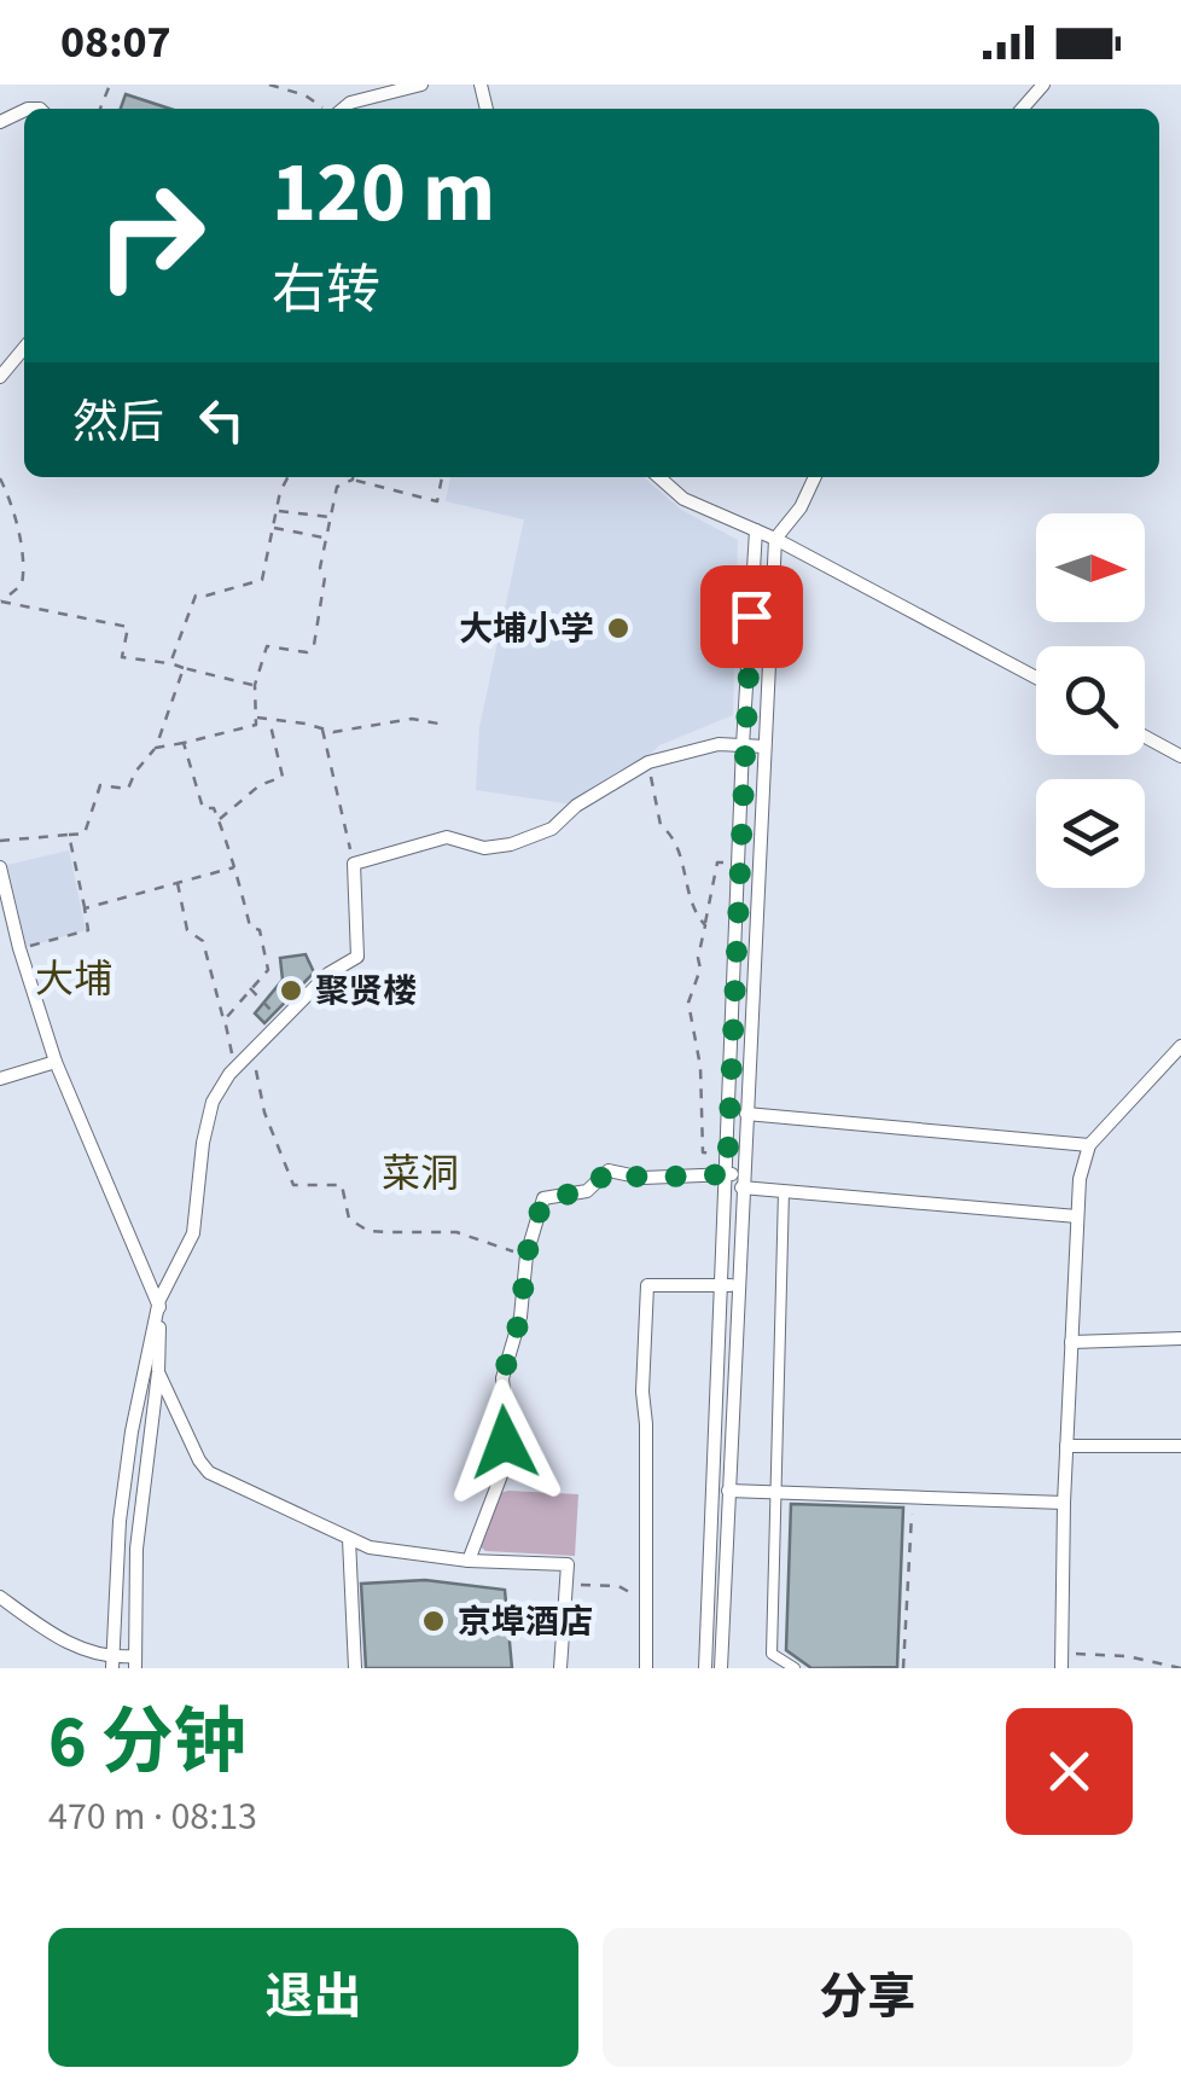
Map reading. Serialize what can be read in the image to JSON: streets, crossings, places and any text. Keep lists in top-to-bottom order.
{
  "districts": ["大埔", "菜洞"],
  "places": ["大埔小学", "聚贤楼", "京埠酒店"],
  "north": "right",
  "page": {
    "status": "08:07",
    "turn": ["120 m", "右转"],
    "then": "然后",
    "heading": ["6 分钟", "470 m · 08:13"],
    "buttons": ["退出", "分享"]
  }
}
